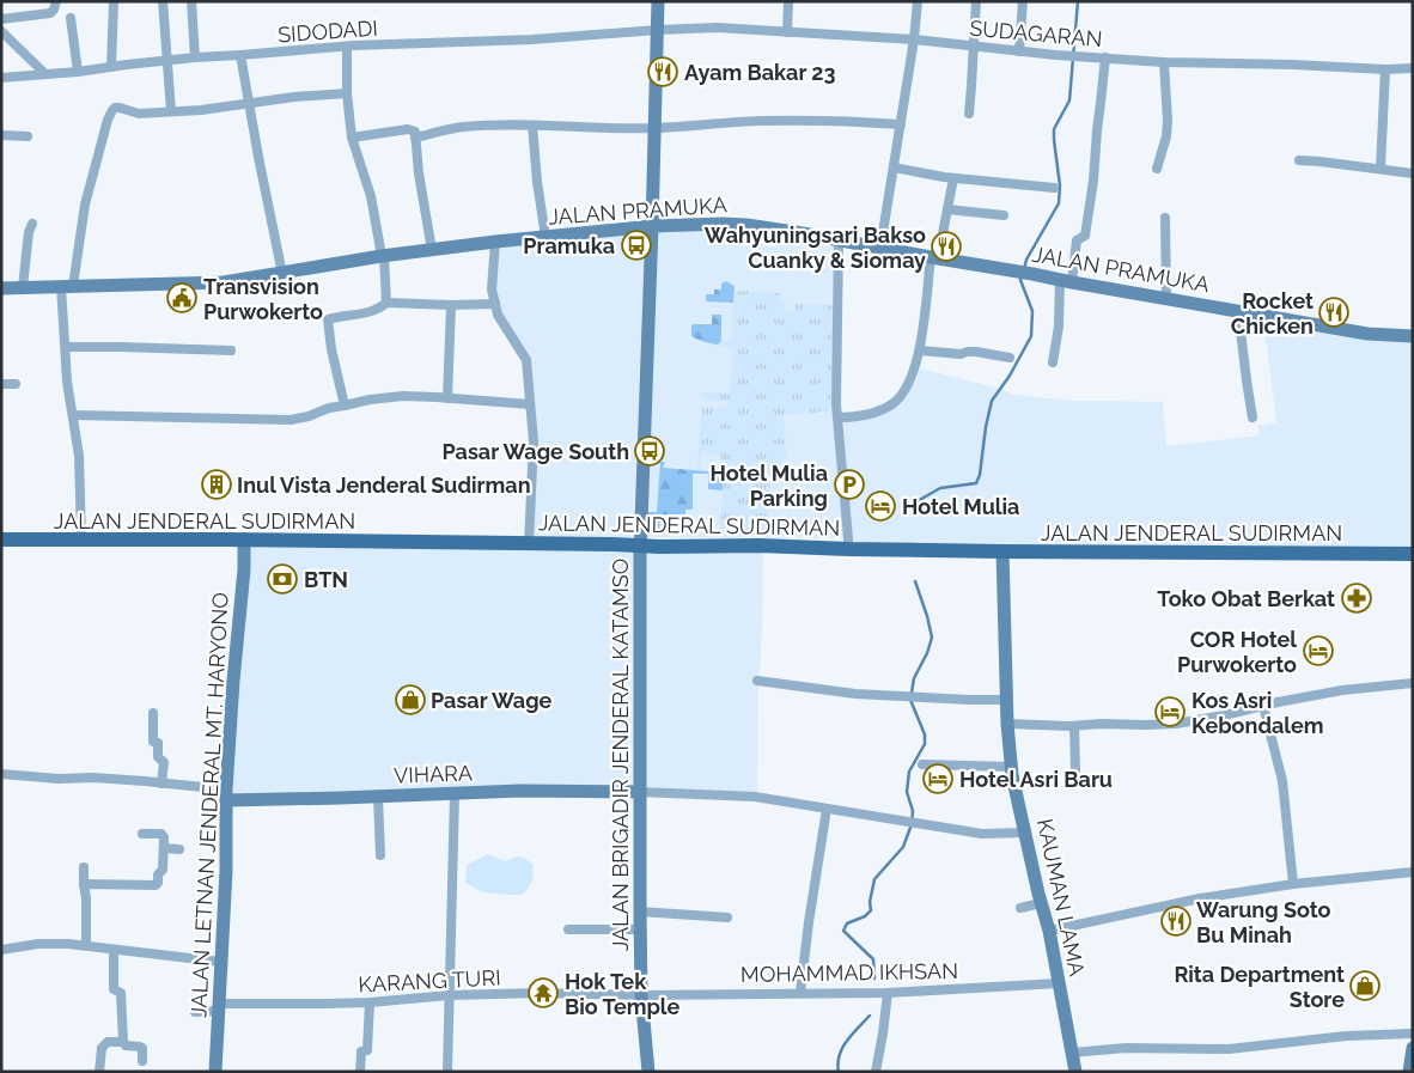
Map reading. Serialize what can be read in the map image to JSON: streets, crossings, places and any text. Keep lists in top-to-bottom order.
{
  "streets": {
    "main road": ["JALAN JENDERAL SUDIRMAN"],
    "street": [
      "SIDODADI",
      "SUDAGARAN",
      "JALAN PRAMUKA",
      "JALAN BRIGADIR JENDERAL KATAMSO",
      "VIHARA",
      "JALAN LETNAN JENDERAL MT. HARYONO",
      "KAUMAN LAMA",
      "MOHAMMAD IKHSAN",
      "KARANG TURI"
    ]
  },
  "crossings": [
    ["SIDODADI", "SUDAGARAN"],
    ["SIDODADI", "JALAN BRIGADIR JENDERAL KATAMSO"],
    ["SUDAGARAN", "JALAN BRIGADIR JENDERAL KATAMSO"],
    ["JALAN PRAMUKA", "JALAN BRIGADIR JENDERAL KATAMSO"],
    ["JALAN JENDERAL SUDIRMAN", "JALAN BRIGADIR JENDERAL KATAMSO"],
    ["JALAN JENDERAL SUDIRMAN", "JALAN LETNAN JENDERAL MT. HARYONO"],
    ["JALAN JENDERAL SUDIRMAN", "KAUMAN LAMA"],
    ["JALAN BRIGADIR JENDERAL KATAMSO", "VIHARA"],
    ["JALAN BRIGADIR JENDERAL KATAMSO", "MOHAMMAD IKHSAN"],
    ["JALAN BRIGADIR JENDERAL KATAMSO", "KARANG TURI"],
    ["VIHARA", "JALAN LETNAN JENDERAL MT. HARYONO"],
    ["JALAN LETNAN JENDERAL MT. HARYONO", "KARANG TURI"],
    ["KAUMAN LAMA", "MOHAMMAD IKHSAN"],
    ["MOHAMMAD IKHSAN", "KARANG TURI"]
  ],
  "places": {
    "restaurant": [
      "Ayam Bakar 23",
      "Wahyuningsari Bakso Cuanky & Siomay",
      "Rocket Chicken",
      "Warung Soto Bu Minah"
    ],
    "bus stop": ["Pramuka", "Pasar Wage South"],
    "public building": ["Transvision Purwokerto"],
    "building": ["Inul Vista Jenderal Sudirman"],
    "parking": ["Hotel Mulia Parking"],
    "hotel": [
      "Hotel Mulia",
      "COR Hotel Purwokerto",
      "Kos Asri Kebondalem",
      "Hotel Asri Baru"
    ],
    "bank": ["BTN"],
    "pharmacy": ["Toko Obat Berkat"],
    "shop": ["Pasar Wage", "Rita Department Store"],
    "temple": ["Hok Tek Bio Temple"]
  }
}
